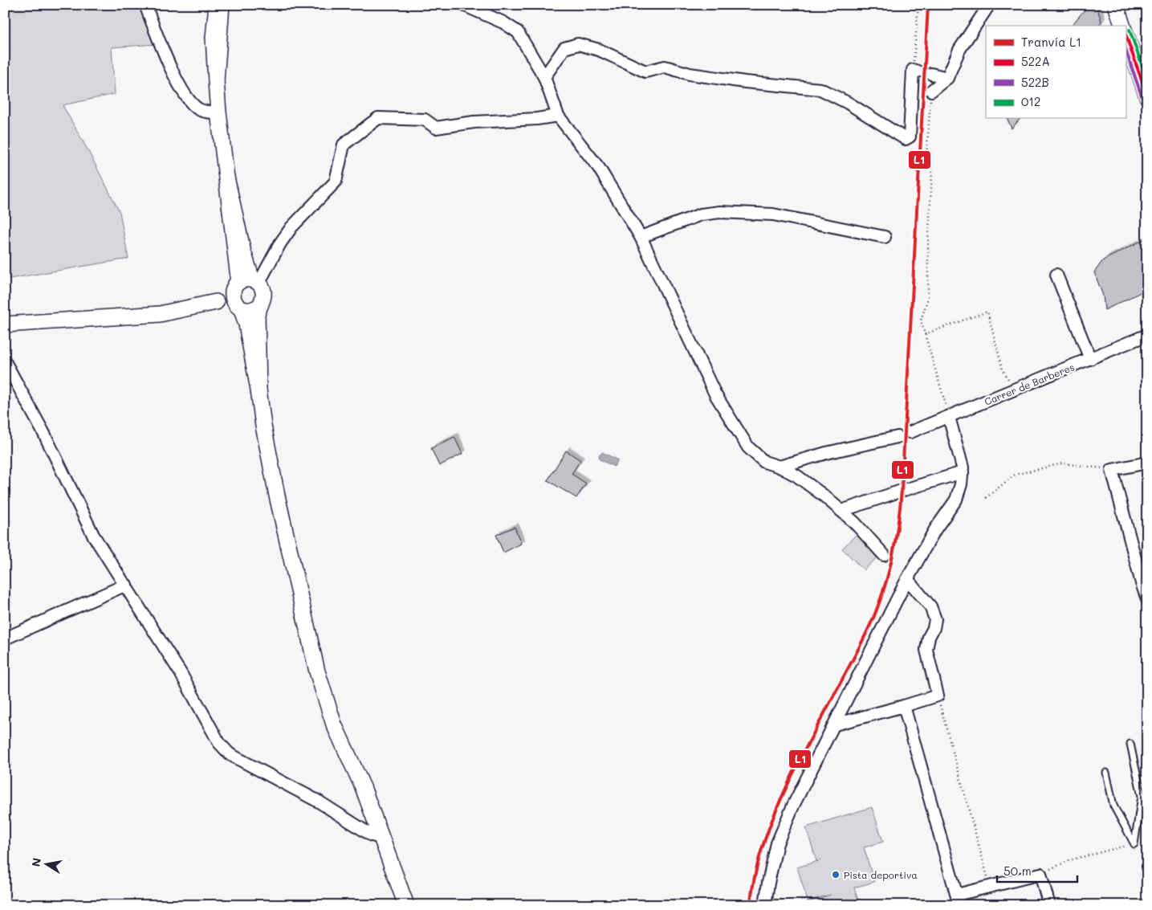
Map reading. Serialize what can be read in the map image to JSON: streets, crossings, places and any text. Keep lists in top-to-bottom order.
{
  "streets": {
    "street": ["Carrer de Barberes"]
  },
  "places": ["Pista deportiva"],
  "lines": [
    "tram line L1",
    "transit line 012",
    "transit line 522A",
    "transit line 522B"
  ],
  "legend": [
    "Tranvía L1",
    "522A",
    "522B",
    "012"
  ],
  "scale_bar": "50 m",
  "north": "left"
}
